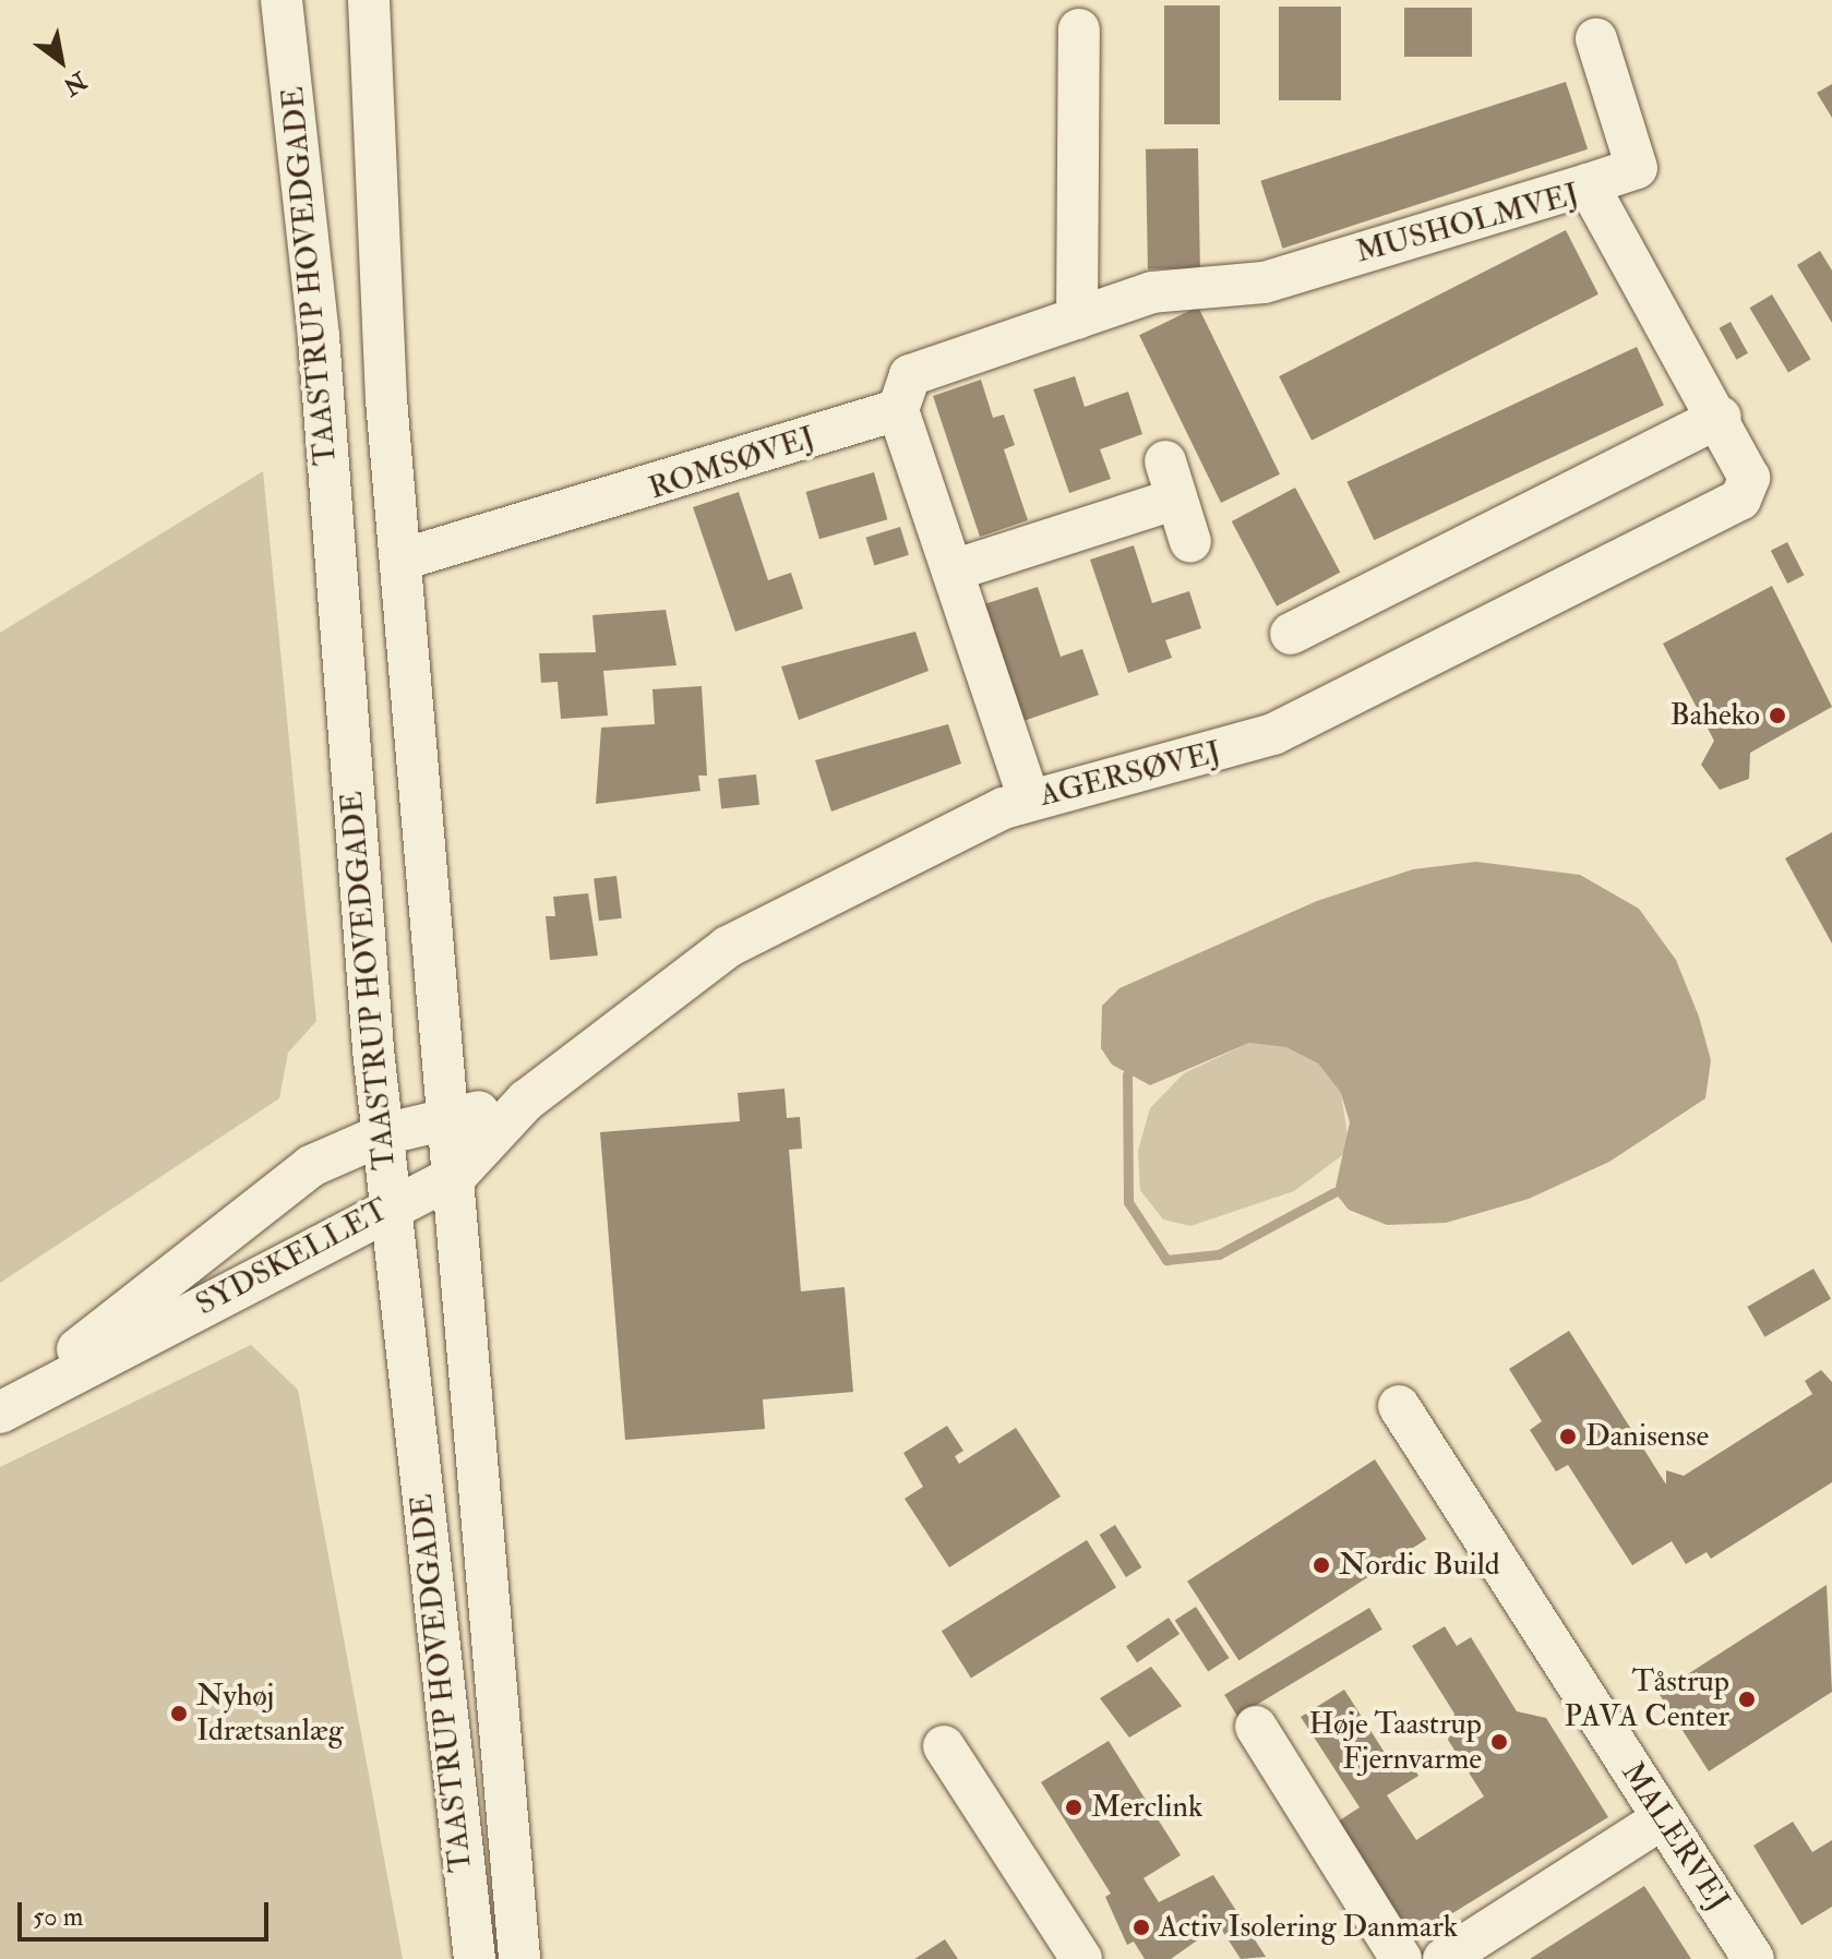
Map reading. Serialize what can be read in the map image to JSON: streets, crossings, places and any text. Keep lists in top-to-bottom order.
{
  "streets": {
    "street": [
      "MUSHOLMVEJ",
      "TAASTRUP HOVEDGADE",
      "ROMSØVEJ",
      "AGERSØVEJ",
      "SYDSKELLET",
      "MALERVEJ"
    ]
  },
  "crossings": [
    ["MUSHOLMVEJ", "ROMSØVEJ"],
    ["MUSHOLMVEJ", "AGERSØVEJ"],
    ["TAASTRUP HOVEDGADE", "ROMSØVEJ"],
    ["TAASTRUP HOVEDGADE", "SYDSKELLET"],
    ["AGERSØVEJ", "SYDSKELLET"]
  ],
  "places": [
    "Baheko",
    "Danisense",
    "Nordic Build",
    "Tåstrup PAVA Center",
    "Nyhøj Idrætsanlæg",
    "Høje Taastrup Fjernvarme",
    "Merclink",
    "Activ Isolering Danmark"
  ],
  "scale_bar": "50 m",
  "north": "bottom right"
}
